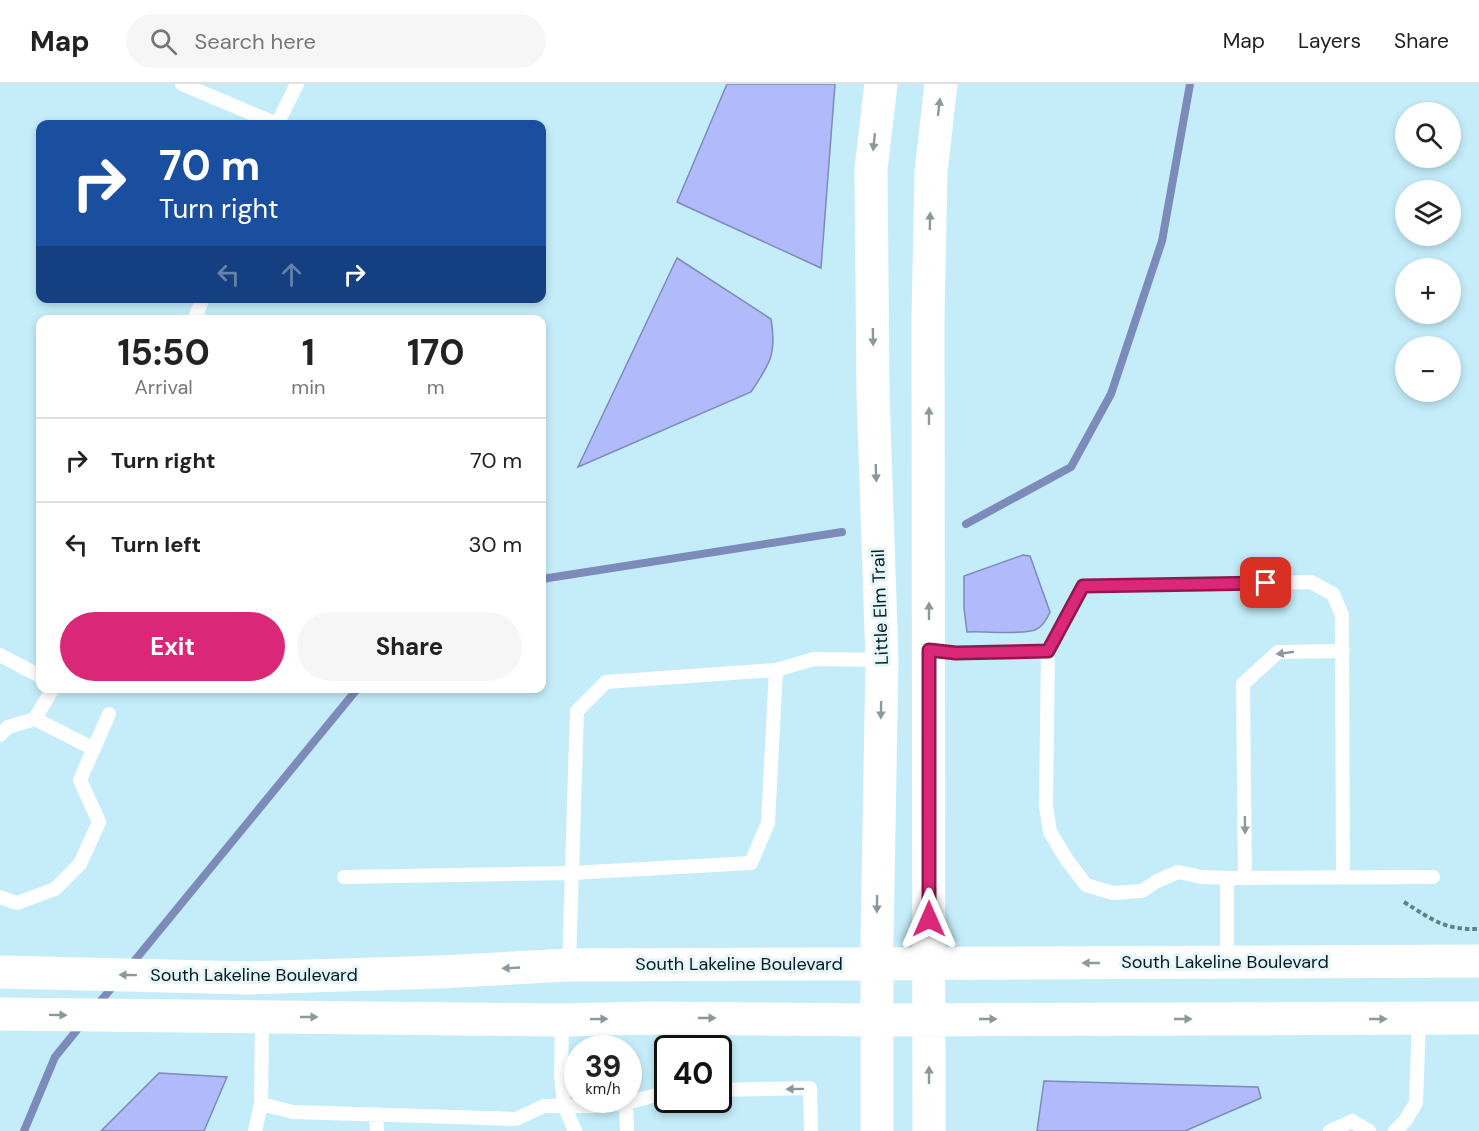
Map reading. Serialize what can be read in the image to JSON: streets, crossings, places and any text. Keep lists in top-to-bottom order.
{
  "streets": {
    "main road": ["Little Elm Trail", "South Lakeline Boulevard"]
  },
  "crossings": [
    ["Little Elm Trail", "South Lakeline Boulevard"]
  ],
  "page": {
    "header": "Map",
    "search": "Search here",
    "nav": ["Map", "Layers", "Share"],
    "map_buttons": ["+", "−"],
    "turn": ["70 m", "Turn right"],
    "eta": [
      "15:50",
      "Arrival",
      "1",
      "min",
      "170",
      "m"
    ],
    "list": [
      {
        "name": "Turn right",
        "value": "70 m"
      },
      {
        "name": "Turn left",
        "value": "30 m"
      }
    ],
    "buttons": ["Exit", "Share"],
    "speed": "39 km/h",
    "limit": "40"
  }
}
